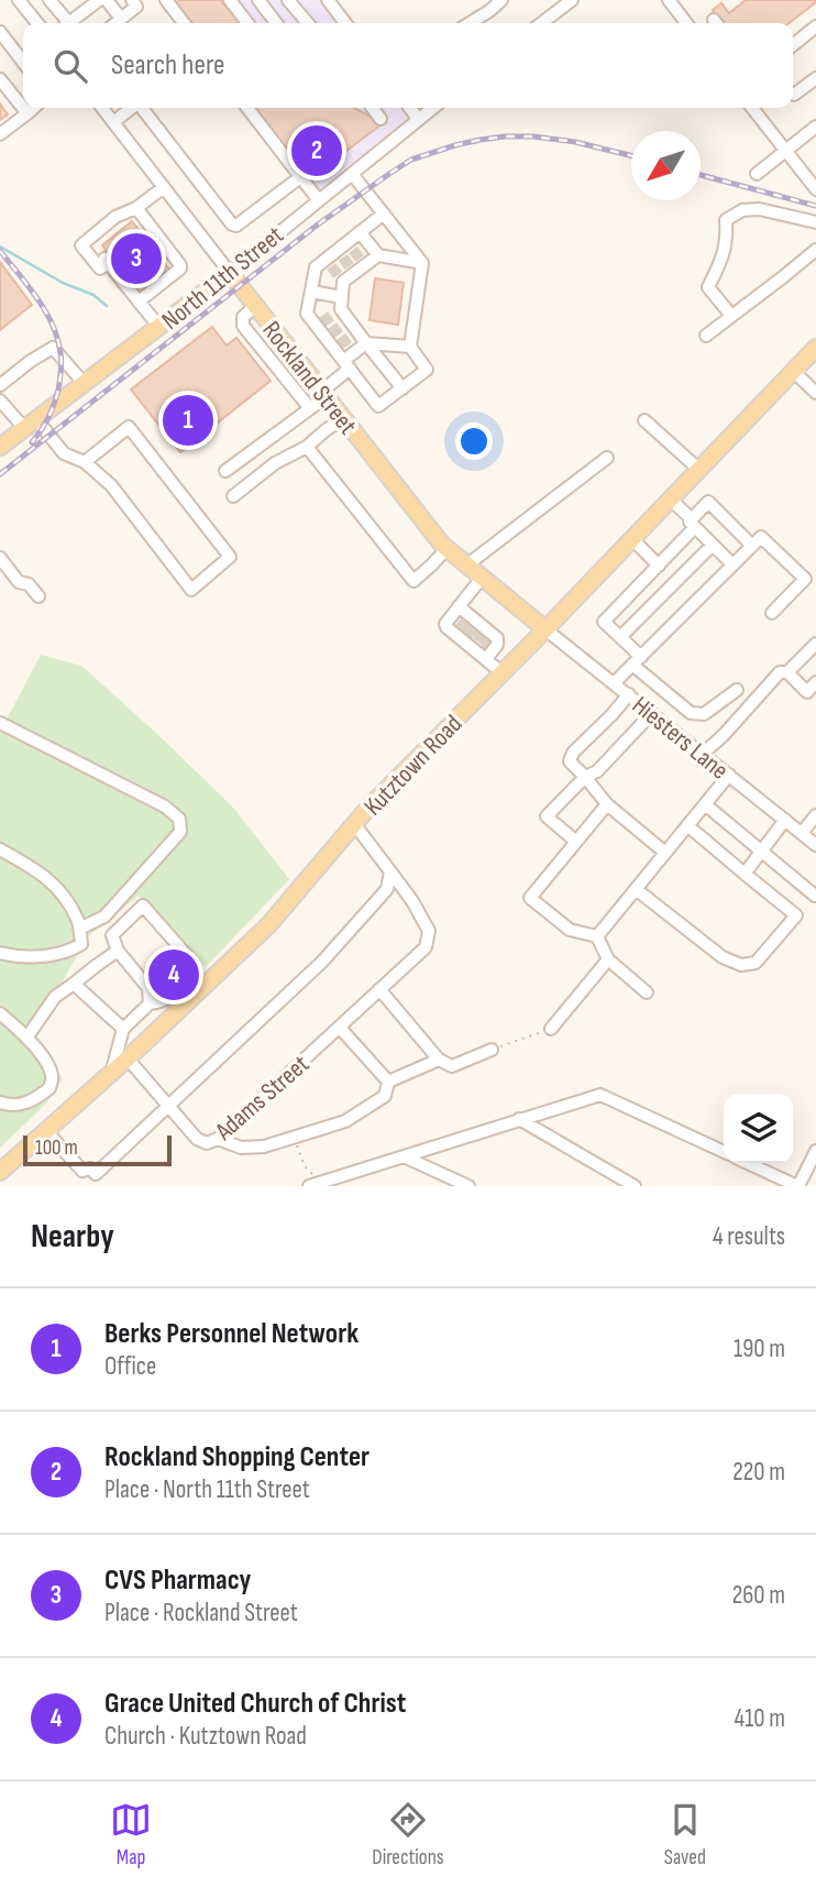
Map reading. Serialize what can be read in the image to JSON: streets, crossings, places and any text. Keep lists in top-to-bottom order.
{
  "streets": {
    "main road": ["North 11th Street", "Rockland Street", "Kutztown Road"],
    "street": ["Hiesters Lane", "Adams Street"]
  },
  "crossings": [
    ["North 11th Street", "Rockland Street"],
    ["Rockland Street", "Hiesters Lane"],
    ["Rockland Street", "Kutztown Road"],
    ["Hiesters Lane", "Kutztown Road"],
    ["Kutztown Road", "Adams Street"]
  ],
  "scale_bar": "100 m",
  "north": "bottom left",
  "page": {
    "search": "Search here",
    "pins": [
      "2",
      "3",
      "1",
      "4"
    ],
    "scale": "100 m",
    "heading": ["Nearby", "4 results"],
    "list": [
      {
        "mark": "1",
        "name": "Berks Personnel Network",
        "note": "Office",
        "value": "190 m"
      },
      {
        "mark": "2",
        "name": "Rockland Shopping Center",
        "note": "Place · North 11th Street",
        "value": "220 m"
      },
      {
        "mark": "3",
        "name": "CVS Pharmacy",
        "note": "Place · Rockland Street",
        "value": "260 m"
      },
      {
        "mark": "4",
        "name": "Grace United Church of Christ",
        "note": "Church · Kutztown Road",
        "value": "410 m"
      }
    ],
    "nav": ["Map", "Directions", "Saved"]
  }
}
